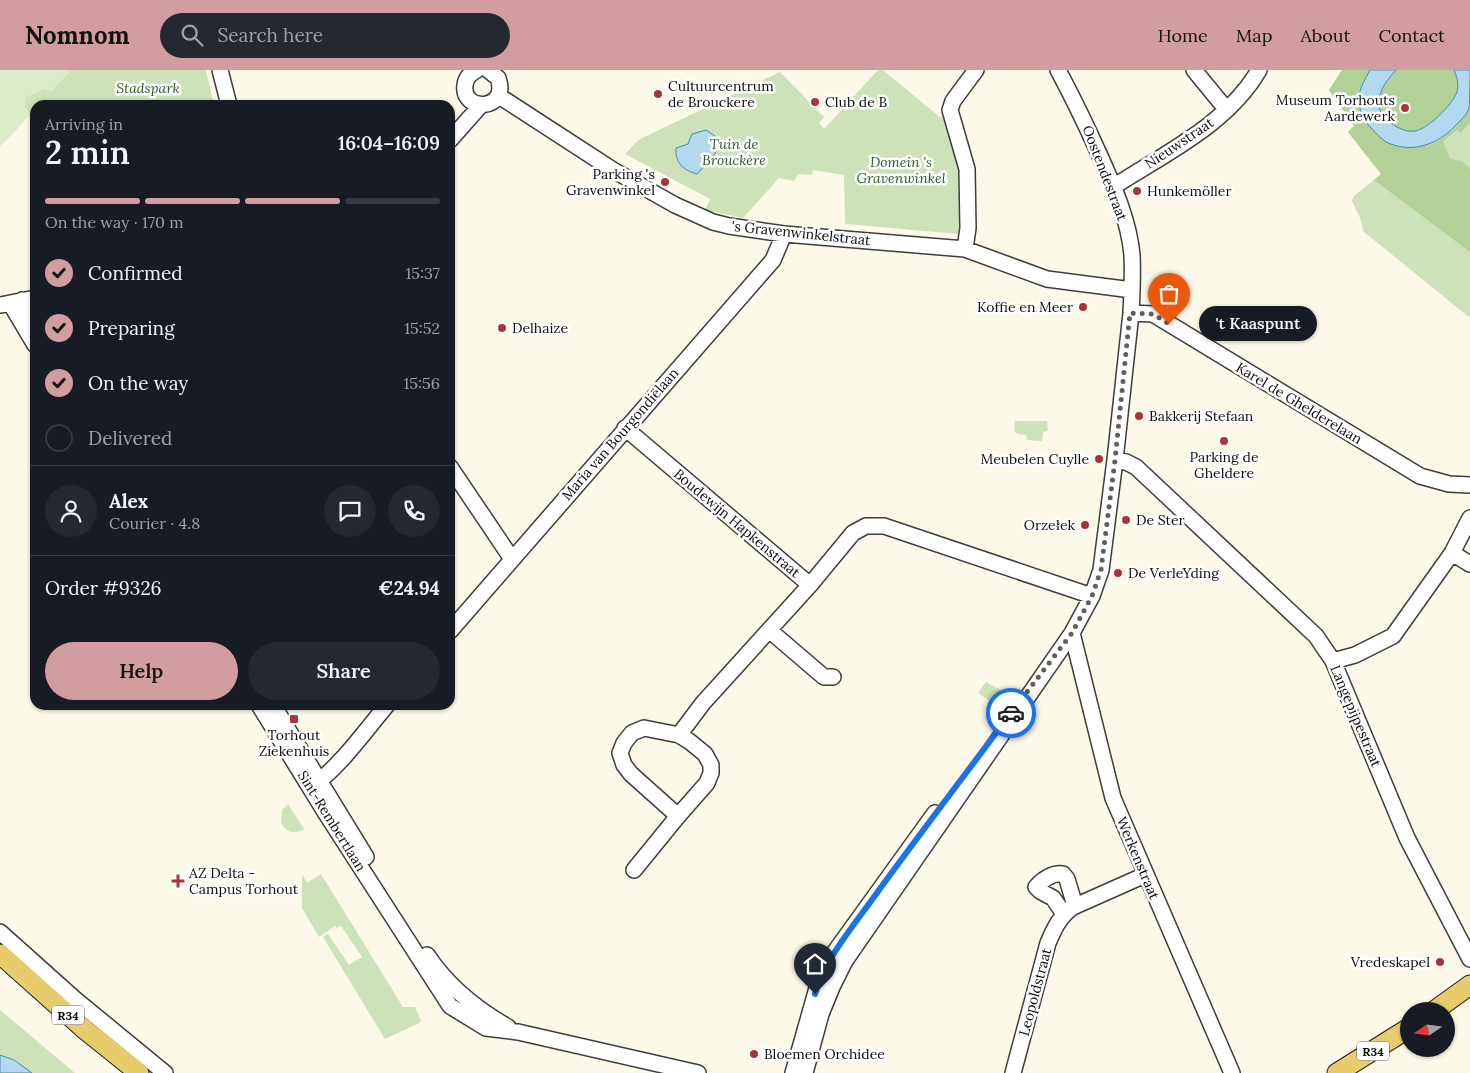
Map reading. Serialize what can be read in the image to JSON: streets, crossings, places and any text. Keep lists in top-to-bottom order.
{
  "streets": {
    "main road": ["R34"],
    "street": [
      "Nieuwstraat",
      "Oostendestraat",
      "'s Gravenwinkelstraat",
      "Karel de Ghelderelaan",
      "Maria van Bourgondiëlaan",
      "Boudewijn Hapkenstraat",
      "Langepijpestraat",
      "Sint-Rembertlaan",
      "Werkenstraat",
      "Leopoldstraat"
    ]
  },
  "crossings": [
    ["Nieuwstraat", "Oostendestraat"],
    ["Oostendestraat", "'s Gravenwinkelstraat"],
    ["Oostendestraat", "Karel de Ghelderelaan"],
    ["Oostendestraat", "Boudewijn Hapkenstraat"],
    ["Oostendestraat", "Langepijpestraat"],
    ["Oostendestraat", "Werkenstraat"],
    ["'s Gravenwinkelstraat", "Maria van Bourgondiëlaan"],
    ["Maria van Bourgondiëlaan", "Boudewijn Hapkenstraat"],
    ["Werkenstraat", "Leopoldstraat"]
  ],
  "parks": ["Stadspark", "Tuin de Brouckère", "Domein 's Gravenwinkel"],
  "places": {
    "other": [
      "Cultuurcentrum de Brouckere",
      "Club de B",
      "Museum Torhouts Aardewerk",
      "Parking 's Gravenwinkel",
      "Hunkemöller",
      "Koffie en Meer",
      "'t Kaaspunt",
      "Delhaize",
      "Bakkerij Stefaan",
      "Parking de Gheldere",
      "Meubelen Cuylle",
      "De Ster",
      "Orzełek",
      "De VerleYding",
      "Vredeskapel",
      "Bloemen Orchidee"
    ],
    "transit": ["Torhout Ziekenhuis"],
    "health": ["AZ Delta - Campus Torhout"]
  },
  "north": "left",
  "page": {
    "header": "Nomnom",
    "search": "Search here",
    "nav": [
      "Home",
      "Map",
      "About",
      "Contact"
    ],
    "heading": ["2 min", "Arriving in", "16:04–16:09"],
    "panel": [
      "Alex",
      "Courier · 4.8",
      "Order #9326",
      "€24.94"
    ],
    "bar": "On the way · 170 m",
    "list": [
      ["Confirmed", "15:37"],
      ["Preparing", "15:52"],
      ["On the way", "15:56"],
      "Delivered"
    ],
    "bubble": "'t Kaaspunt",
    "buttons": ["Help", "Share"]
  }
}
